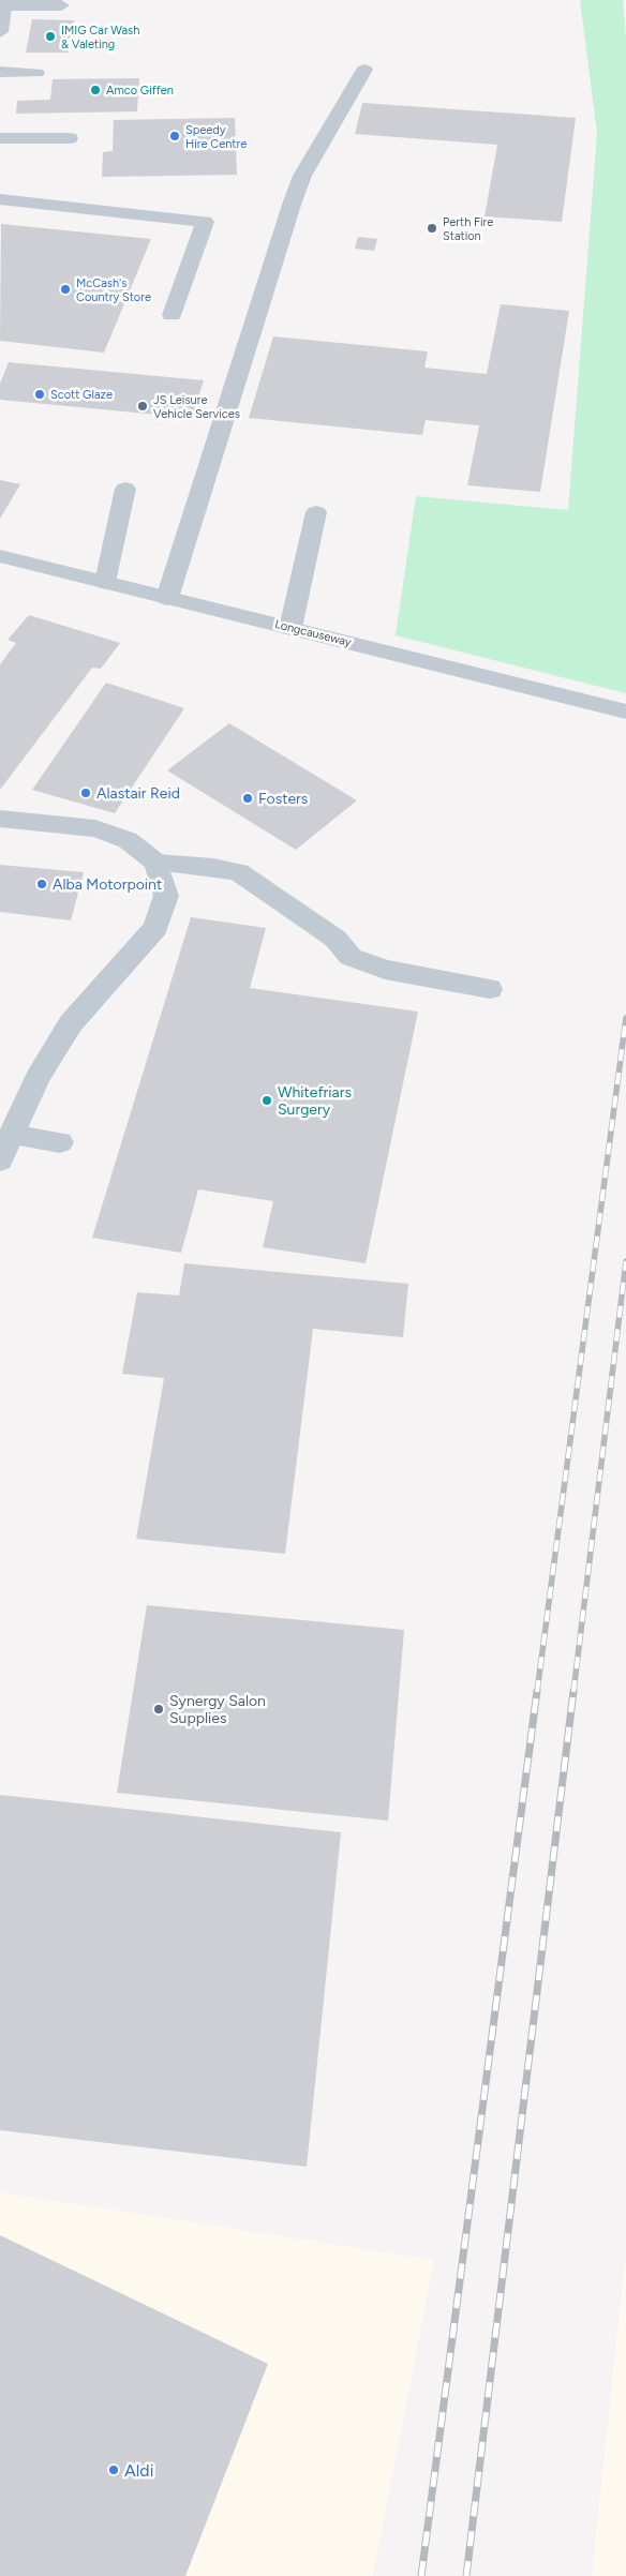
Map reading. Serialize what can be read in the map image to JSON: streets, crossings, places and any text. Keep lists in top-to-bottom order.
{
  "streets": {
    "street": ["Longcauseway"]
  },
  "places": [
    "IMIG Car Wash & Valeting",
    "Amco Giffen",
    "Speedy Hire Centre",
    "Perth Fire Station",
    "McCash's Country Store",
    "Scott Glaze",
    "JS Leisure Vehicle Services",
    "Alastair Reid",
    "Fosters",
    "Alba Motorpoint",
    "Whitefriars Surgery",
    "Synergy Salon Supplies",
    "Aldi"
  ]
}
